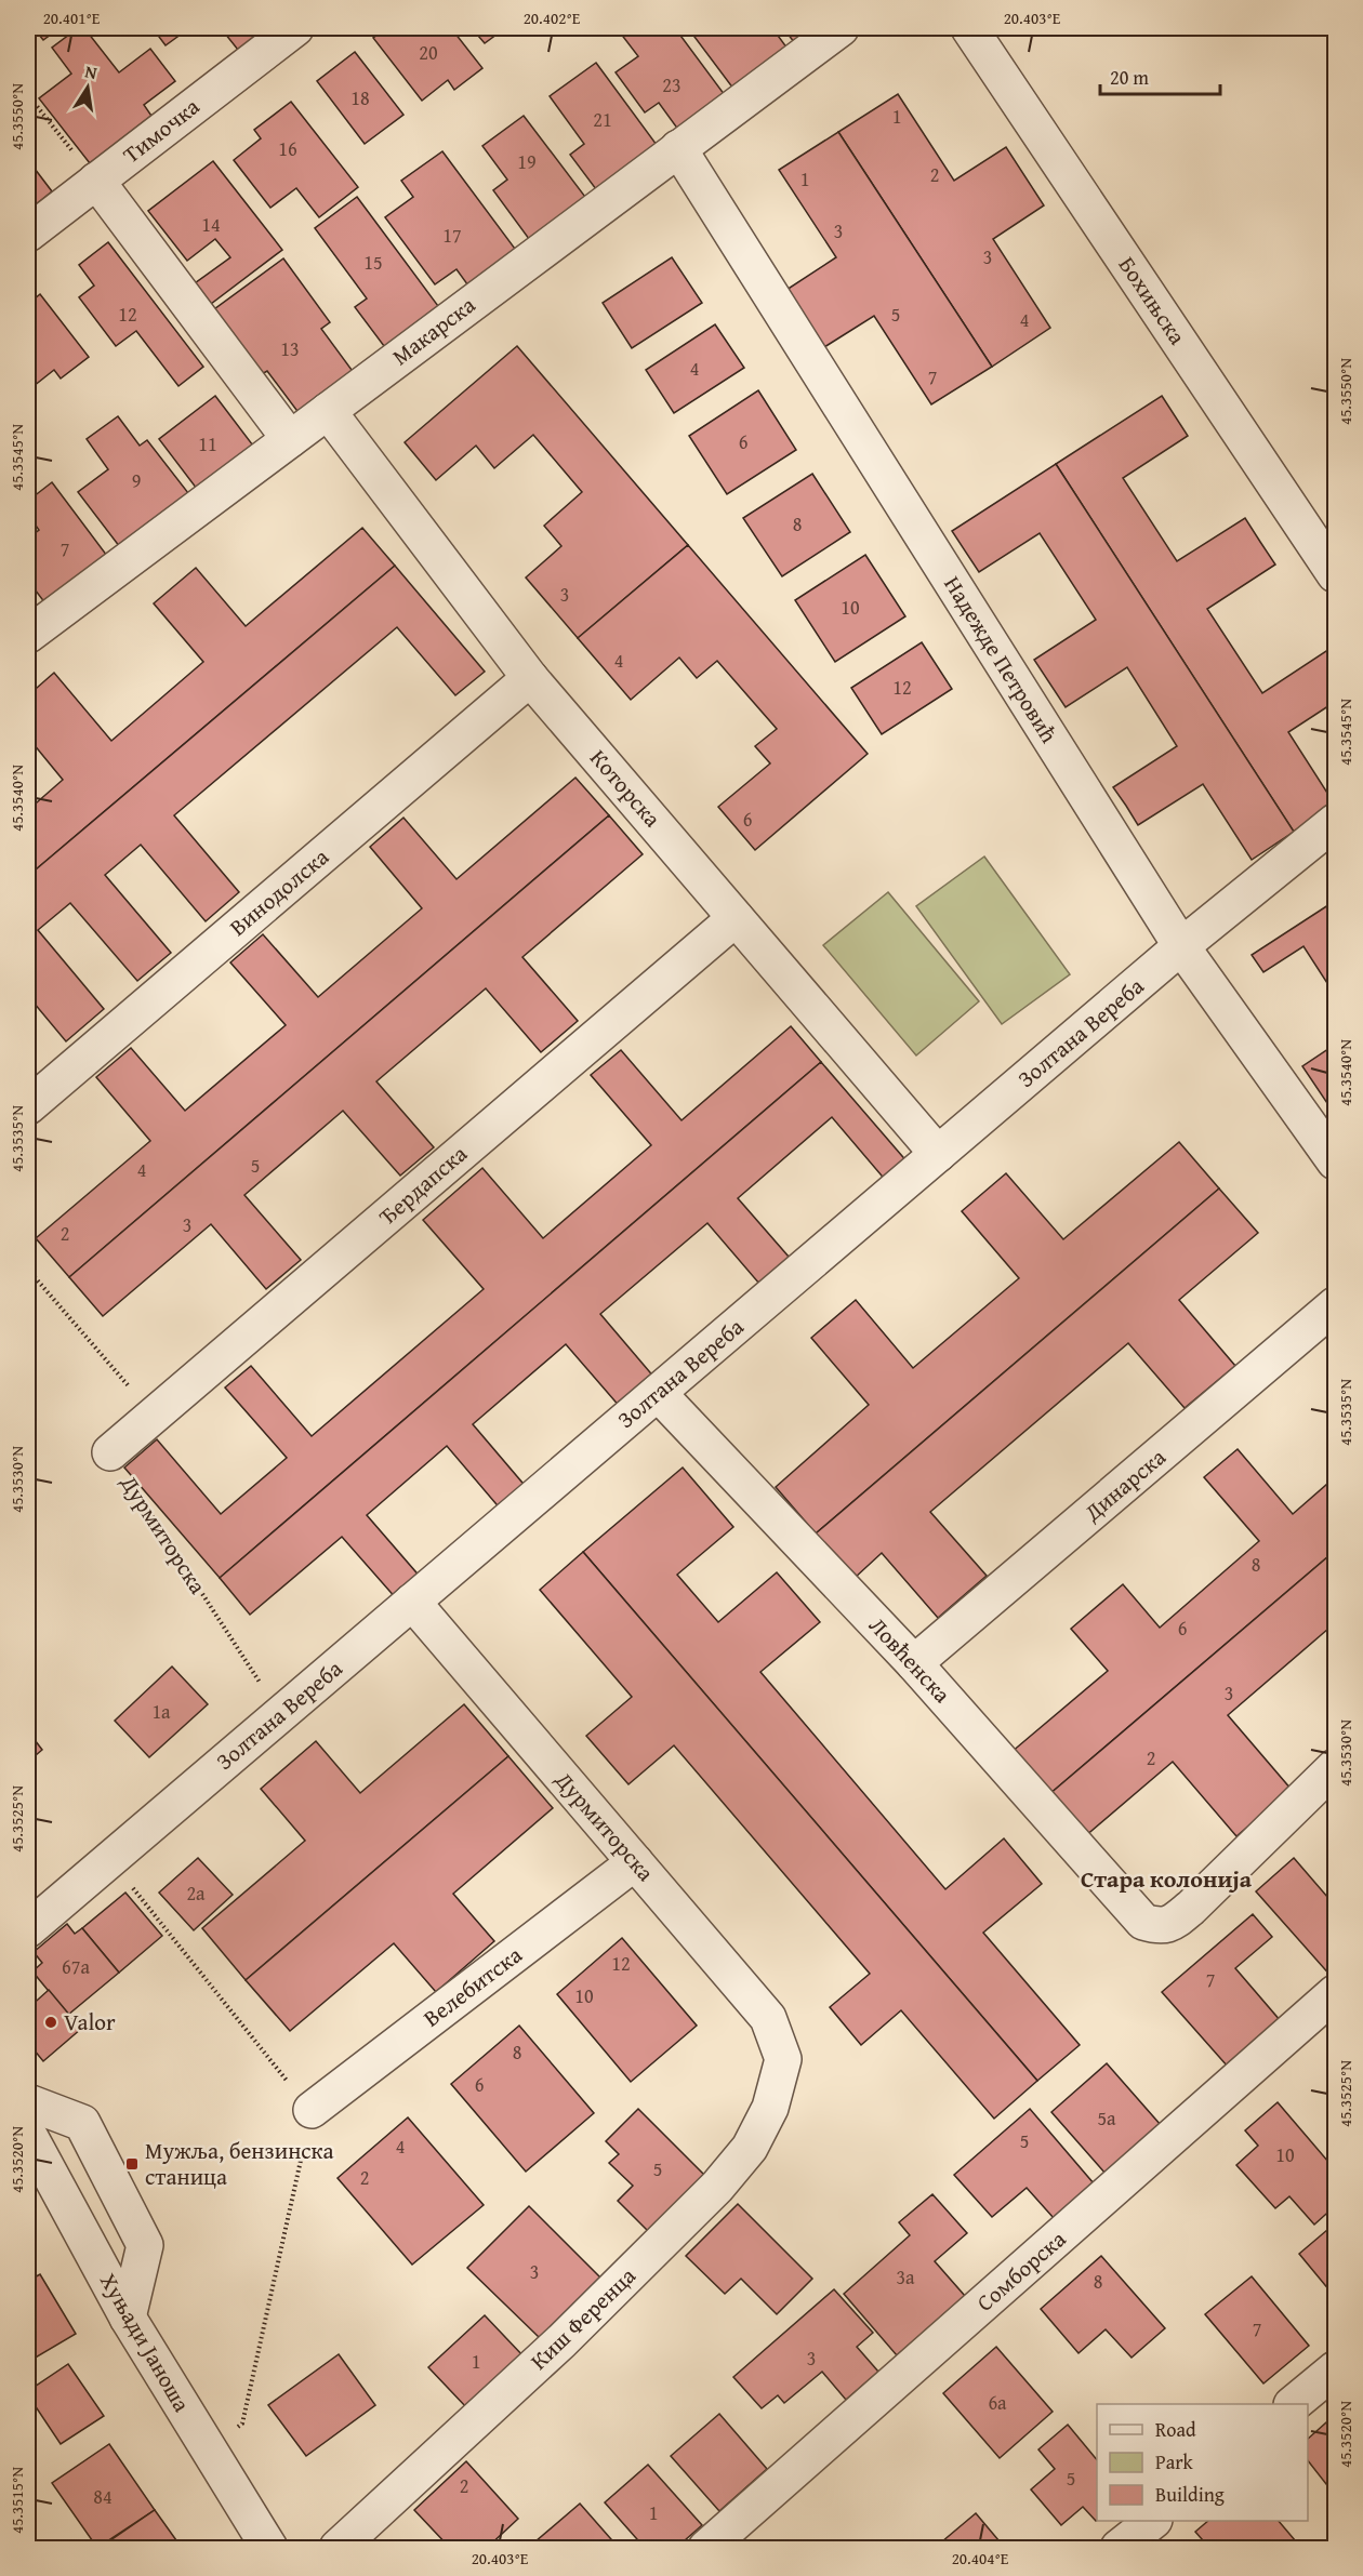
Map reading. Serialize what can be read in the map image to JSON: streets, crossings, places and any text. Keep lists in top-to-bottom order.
{
  "streets": {
    "street": [
      "Тимочка",
      "Бохињска",
      "Макарска",
      "Надежде Петровић",
      "Которска",
      "Винодолска",
      "Золтана Вереба",
      "Ђердапска",
      "Динарска",
      "Дурмиторска",
      "Ловћенска",
      "Велебитска",
      "Сомборска",
      "Киш Ференца",
      "Хуњади Јаноша"
    ]
  },
  "crossings": [
    ["Макарска", "Надежде Петровић"],
    ["Макарска", "Которска"],
    ["Надежде Петровић", "Золтана Вереба"],
    ["Которска", "Винодолска"],
    ["Которска", "Золтана Вереба"],
    ["Которска", "Ђердапска"],
    ["Золтана Вереба", "Дурмиторска"],
    ["Золтана Вереба", "Ловћенска"],
    ["Ђердапска", "Дурмиторска"],
    ["Динарска", "Ловћенска"],
    ["Дурмиторска", "Велебитска"],
    ["Дурмиторска", "Киш Ференца"]
  ],
  "districts": ["Стара колонија"],
  "places": {
    "other": ["Valor"],
    "transit": ["Мужља, бензинска станица"]
  },
  "house_numbers": [
    "20",
    "23",
    "18",
    "1",
    "21",
    "16",
    "19",
    "2",
    "1",
    "14",
    "3",
    "17",
    "3",
    "15",
    "12",
    "5",
    "4",
    "13",
    "4",
    "7",
    "6",
    "11",
    "9",
    "8",
    "7",
    "3",
    "10",
    "4",
    "12",
    "6",
    "5",
    "4",
    "3",
    "2",
    "8",
    "6",
    "3",
    "1a",
    "2",
    "2a",
    "12",
    "67a",
    "7",
    "10",
    "8",
    "6",
    "5a",
    "5",
    "4",
    "10",
    "5",
    "2",
    "3",
    "3a",
    "8",
    "7",
    "3",
    "1",
    "6a",
    "5",
    "2",
    "84",
    "1"
  ],
  "legend": ["Road", "Park", "Building"],
  "scale_bar": "20 m",
  "north": "top",
  "coordinates": [
    "20.401°E",
    "20.402°E",
    "20.403°E",
    "45.3550°N",
    "45.3545°N",
    "45.3540°N",
    "45.3535°N",
    "45.3530°N",
    "45.3525°N",
    "45.3520°N",
    "45.3515°N",
    "20.404°E"
  ]
}
